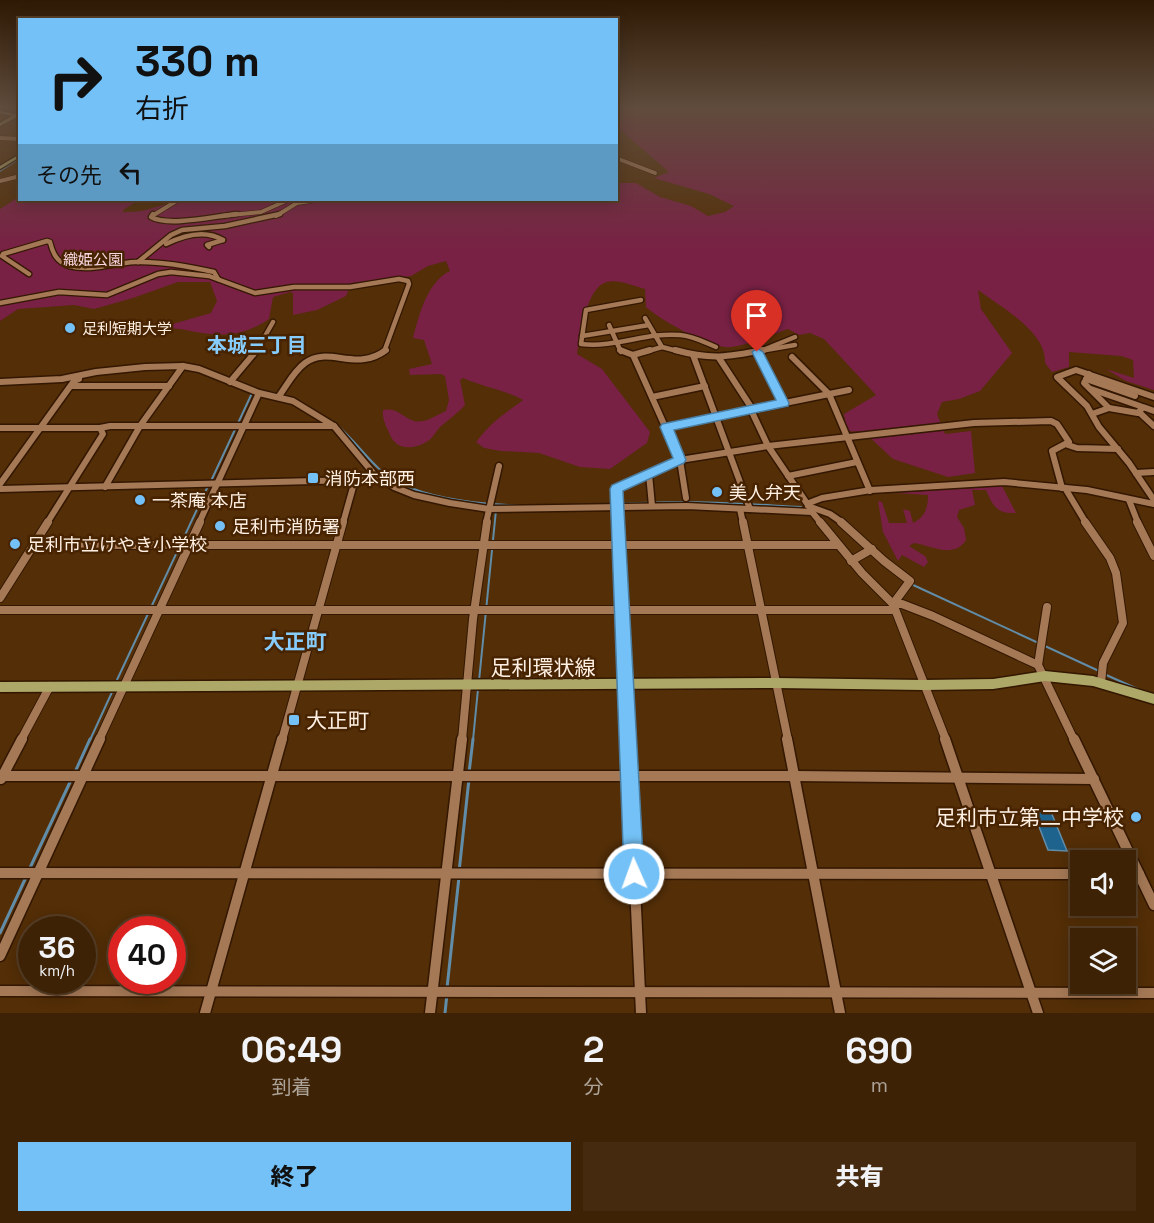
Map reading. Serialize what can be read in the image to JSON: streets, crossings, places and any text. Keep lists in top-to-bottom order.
{
  "streets": {
    "main road": ["足利環状線"]
  },
  "districts": ["本城三丁目", "大正町"],
  "parks": ["織姫公園"],
  "places": {
    "other": [
      "足利短期大学",
      "美人弁天",
      "一茶庵 本店",
      "足利市消防署",
      "足利市立けやき小学校",
      "足利市立第二中学校"
    ],
    "transit": ["消防本部西", "大正町"]
  },
  "page": {
    "turn": ["330 m", "右折"],
    "then": "その先",
    "speed": "36 km/h",
    "limit": "40",
    "eta": [
      "06:49",
      "到着",
      "2",
      "分",
      "690",
      "m"
    ],
    "buttons": ["終了", "共有"]
  }
}
